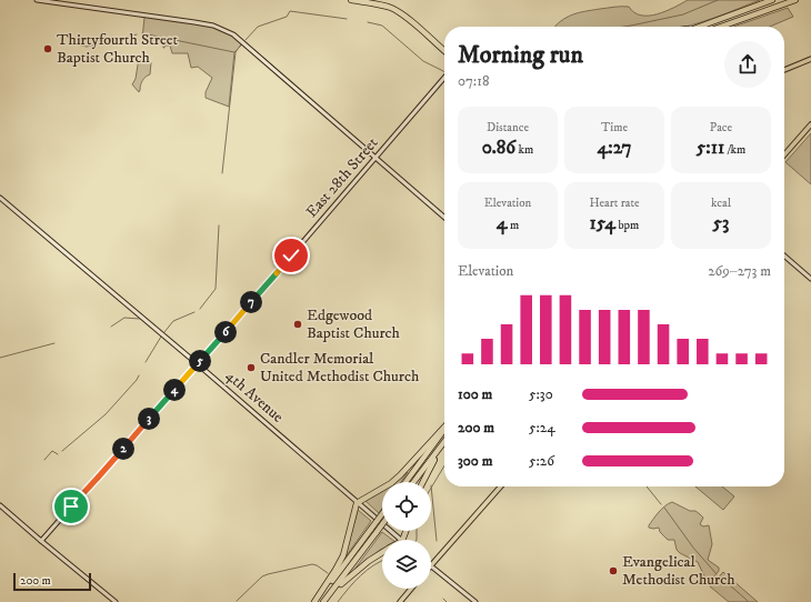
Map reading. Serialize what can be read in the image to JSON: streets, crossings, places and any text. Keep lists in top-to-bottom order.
{
  "streets": {
    "street": ["East 28th Street", "4th Avenue"]
  },
  "crossings": [
    ["East 28th Street", "4th Avenue"]
  ],
  "places": [
    "Thirtyfourth Street Baptist Church",
    "Edgewood Baptist Church",
    "Candler Memorial United Methodist Church",
    "Evangelical Methodist Church"
  ],
  "scale_bar": "200 m",
  "page": {
    "heading": ["Morning run", "07:18"],
    "stats": [
      ["Distance", "0.86 km"],
      ["Time", "4:27"],
      ["Pace", "5:11 /km"],
      ["Elevation", "4 m"],
      ["Heart rate", "154 bpm"],
      ["kcal", "53"]
    ],
    "chart": ["Elevation", "269–273 m"],
    "pins": [
      "7",
      "6",
      "5",
      "4",
      "3",
      "2"
    ],
    "list": [
      {
        "name": "100 m",
        "note": "5:30"
      },
      {
        "name": "200 m",
        "note": "5:24"
      },
      {
        "name": "300 m",
        "note": "5:26"
      }
    ],
    "scale": "200 m"
  }
}
